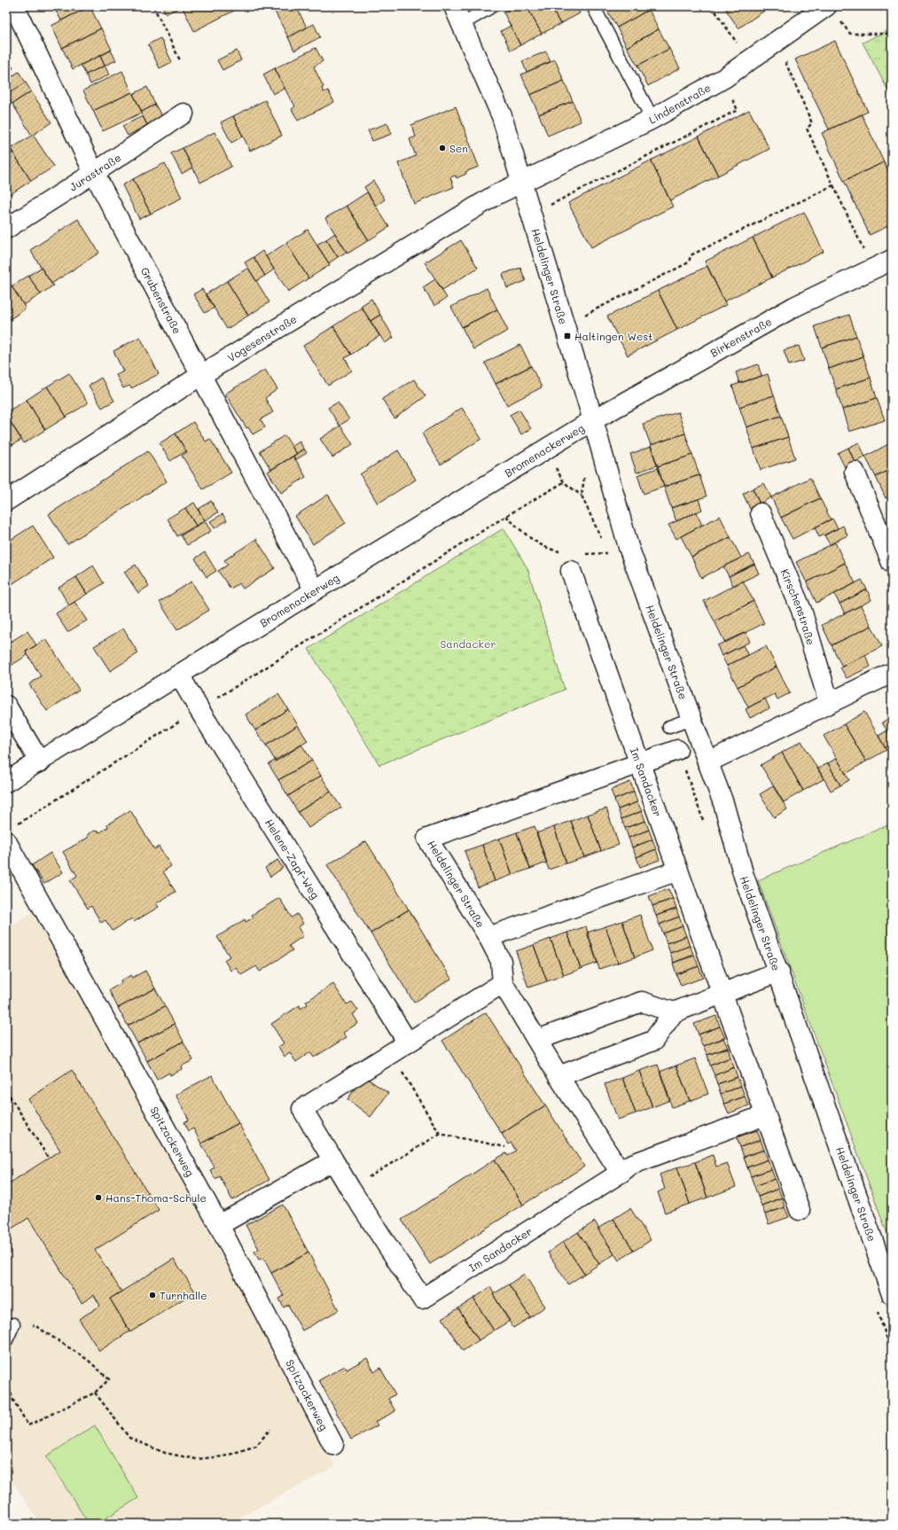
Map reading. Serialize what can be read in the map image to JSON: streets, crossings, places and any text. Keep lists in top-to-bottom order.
{
  "streets": {
    "street": [
      "Lindenstraße",
      "Jurastraße",
      "Heldelinger Straße",
      "Grubenstraße",
      "Birkenstraße",
      "Vogesenstraße",
      "Bromenackerweg",
      "Kirschenstraße",
      "Im Sandacker",
      "Helene-Zapf-Weg",
      "Spitzackerweg"
    ]
  },
  "crossings": [
    ["Lindenstraße", "Heldelinger Straße"],
    ["Lindenstraße", "Vogesenstraße"],
    ["Jurastraße", "Grubenstraße"],
    ["Heldelinger Straße", "Birkenstraße"],
    ["Heldelinger Straße", "Vogesenstraße"],
    ["Heldelinger Straße", "Bromenackerweg"],
    ["Heldelinger Straße", "Im Sandacker"],
    ["Grubenstraße", "Vogesenstraße"],
    ["Grubenstraße", "Bromenackerweg"],
    ["Birkenstraße", "Bromenackerweg"],
    ["Bromenackerweg", "Helene-Zapf-Weg"],
    ["Im Sandacker", "Helene-Zapf-Weg"]
  ],
  "parks": ["Sandacker"],
  "places": {
    "other": ["Sen", "Hans-Thoma-Schule", "Turnhalle"],
    "transit": ["Haltingen West"]
  }
}
